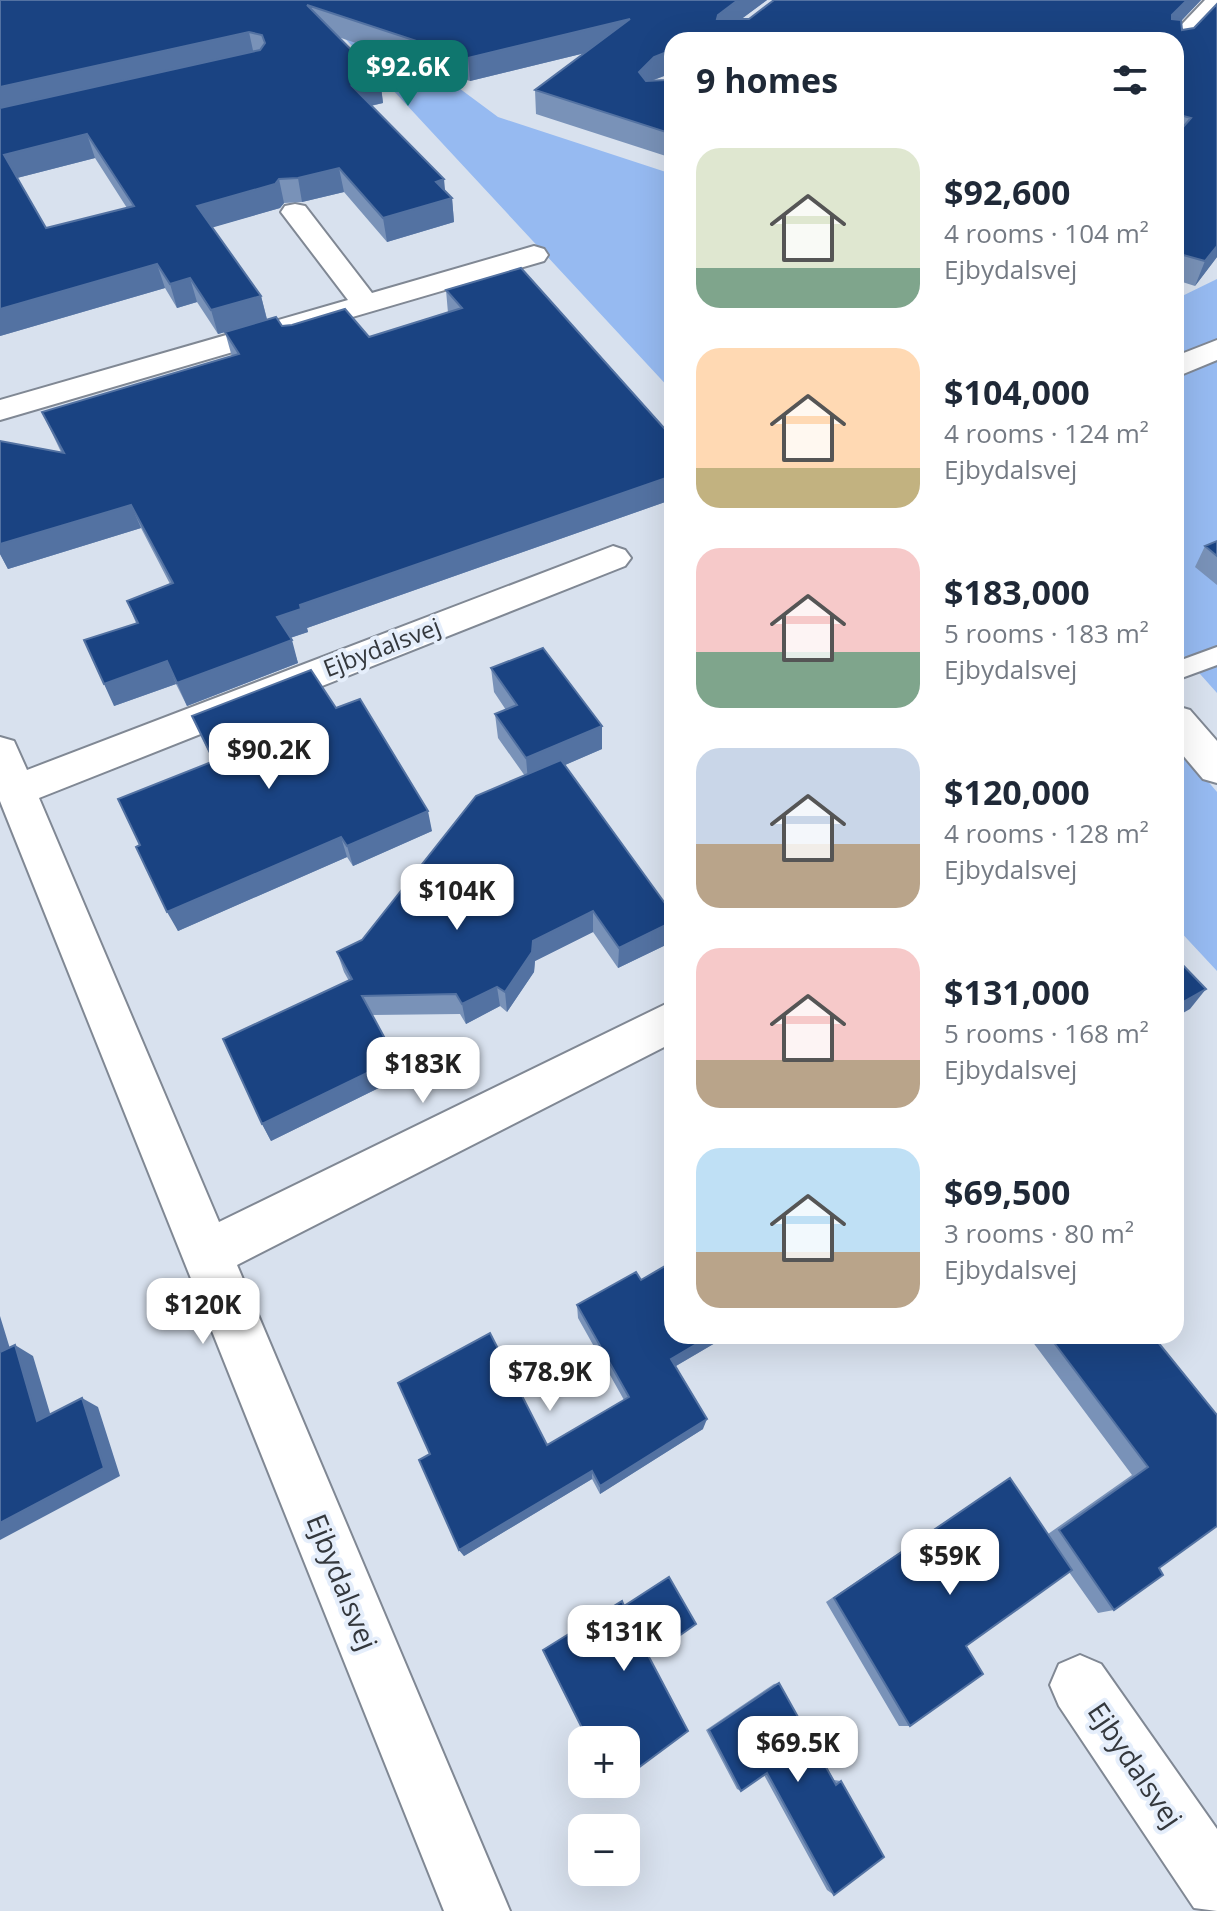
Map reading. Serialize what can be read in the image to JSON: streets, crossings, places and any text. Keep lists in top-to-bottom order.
{
  "streets": {
    "street": ["Ejbydalsvej"]
  },
  "page": {
    "heading": "9 homes",
    "price": [
      "$92.6K",
      "$90.2K",
      "$104K",
      "$183K",
      "$120K",
      "$78.9K",
      "$59K",
      "$131K",
      "$69.5K"
    ],
    "list": [
      {
        "name": "$92,600",
        "note": "4 rooms · 104 m² · Ejbydalsvej"
      },
      {
        "name": "$104,000",
        "note": "4 rooms · 124 m² · Ejbydalsvej"
      },
      {
        "name": "$183,000",
        "note": "5 rooms · 183 m² · Ejbydalsvej"
      },
      {
        "name": "$120,000",
        "note": "4 rooms · 128 m² · Ejbydalsvej"
      },
      {
        "name": "$131,000",
        "note": "5 rooms · 168 m² · Ejbydalsvej"
      },
      {
        "name": "$69,500",
        "note": "3 rooms · 80 m² · Ejbydalsvej"
      }
    ],
    "map_buttons": ["+", "−"]
  }
}
